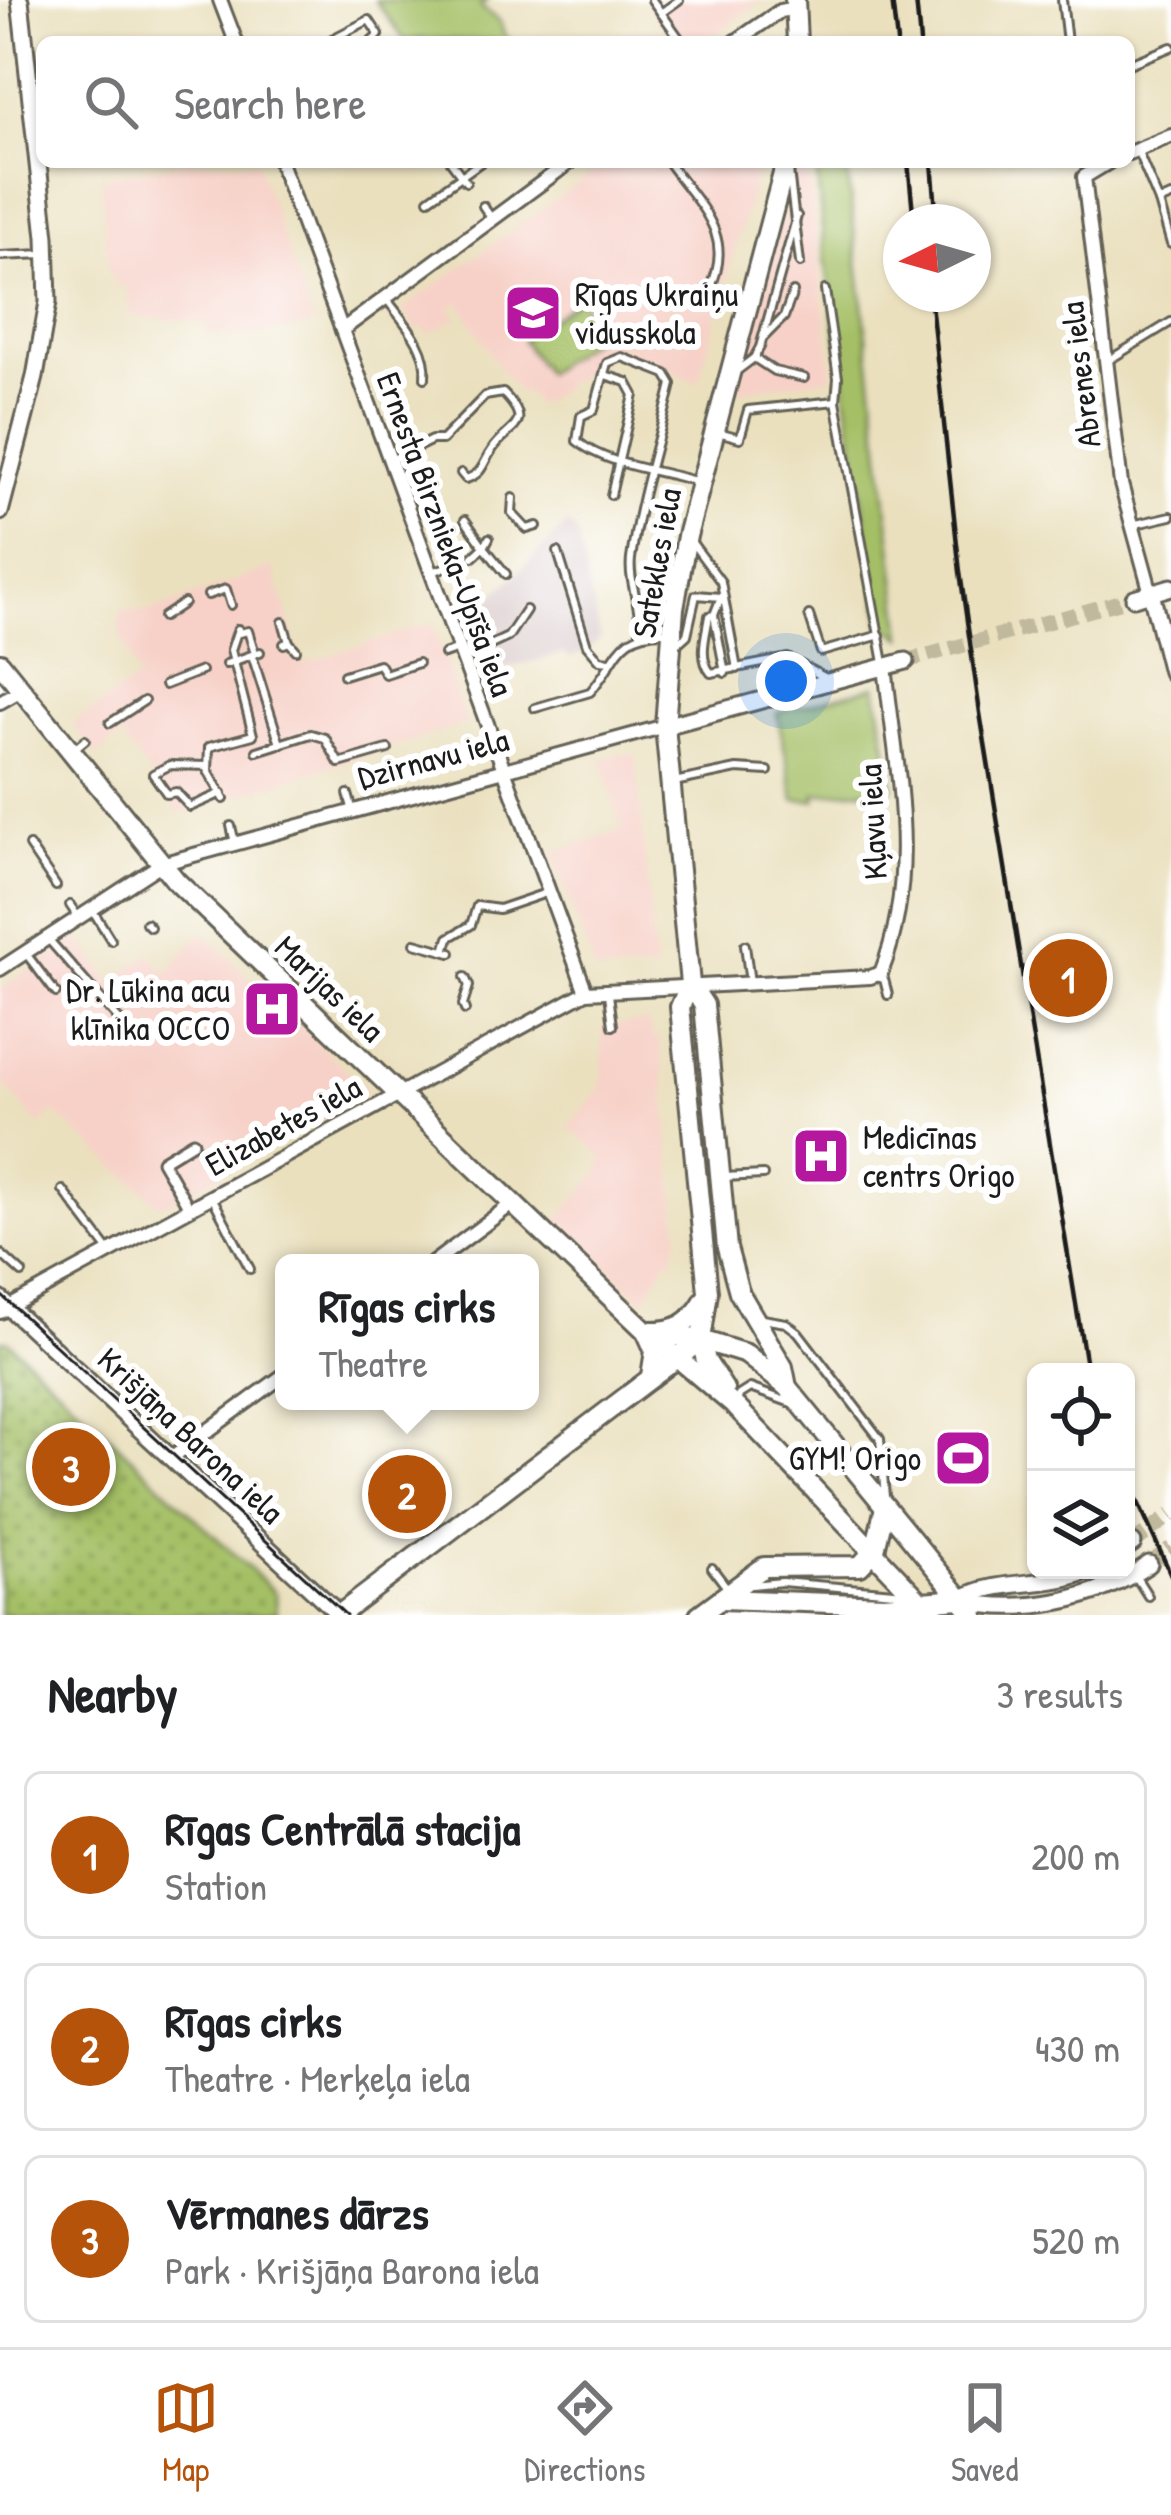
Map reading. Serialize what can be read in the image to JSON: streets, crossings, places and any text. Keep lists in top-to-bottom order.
{
  "streets": {
    "main road": ["Satekles iela", "Marijas iela"],
    "street": [
      "Abrenes iela",
      "Ernesta Birznieka-Upīša iela",
      "Dzirnavu iela",
      "Kļavu iela",
      "Elizabetes iela",
      "Krišjāņa Barona iela"
    ]
  },
  "crossings": [
    ["Ernesta Birznieka-Upīša iela", "Dzirnavu iela"],
    ["Ernesta Birznieka-Upīša iela", "Elizabetes iela"],
    ["Satekles iela", "Dzirnavu iela"],
    ["Satekles iela", "Marijas iela"],
    ["Satekles iela", "Elizabetes iela"],
    ["Dzirnavu iela", "Kļavu iela"],
    ["Dzirnavu iela", "Marijas iela"],
    ["Kļavu iela", "Elizabetes iela"],
    ["Marijas iela", "Elizabetes iela"],
    ["Elizabetes iela", "Krišjāņa Barona iela"]
  ],
  "places": {
    "school or university": ["Rīgas Ukraiņu vidusskola"],
    "hospital": ["Dr. Lūkina acu klīnika OCCO", "Medicīnas centrs Origo"],
    "sports": ["GYM! Origo"]
  },
  "north": "left",
  "page": {
    "search": "Search here",
    "pins": ["1", "3", "2"],
    "popup": ["Rīgas cirks", "Theatre"],
    "heading": ["Nearby", "3 results"],
    "list": [
      {
        "mark": "1",
        "name": "Rīgas Centrālā stacija",
        "note": "Station",
        "value": "200 m"
      },
      {
        "mark": "2",
        "name": "Rīgas cirks",
        "note": "Theatre · Merķeļa iela",
        "value": "430 m"
      },
      {
        "mark": "3",
        "name": "Vērmanes dārzs",
        "note": "Park · Krišjāņa Barona iela",
        "value": "520 m"
      }
    ],
    "nav": ["Map", "Directions", "Saved"]
  }
}
